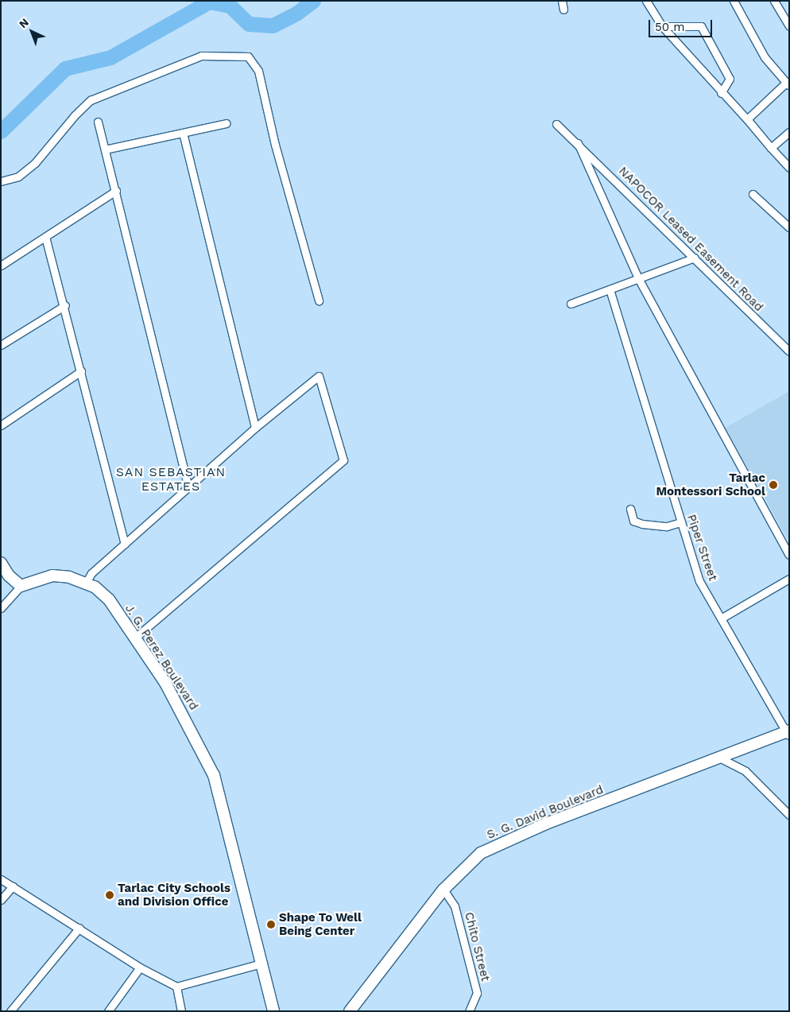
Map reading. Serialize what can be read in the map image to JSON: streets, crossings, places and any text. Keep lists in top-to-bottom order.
{
  "streets": {
    "street": [
      "NAPOCOR Leased Easement Road",
      "Piper Street",
      "J. G. Perez Boulevard",
      "S. G. David Boulevard",
      "Chito Street"
    ]
  },
  "crossings": [
    ["Piper Street", "S. G. David Boulevard"],
    ["S. G. David Boulevard", "Chito Street"]
  ],
  "districts": ["SAN SEBASTIAN ESTATES"],
  "places": ["Tarlac Montessori School", "Tarlac City Schools and Division Office", "Shape To Well Being Center"],
  "scale_bar": "50 m",
  "north": "top left"
}
